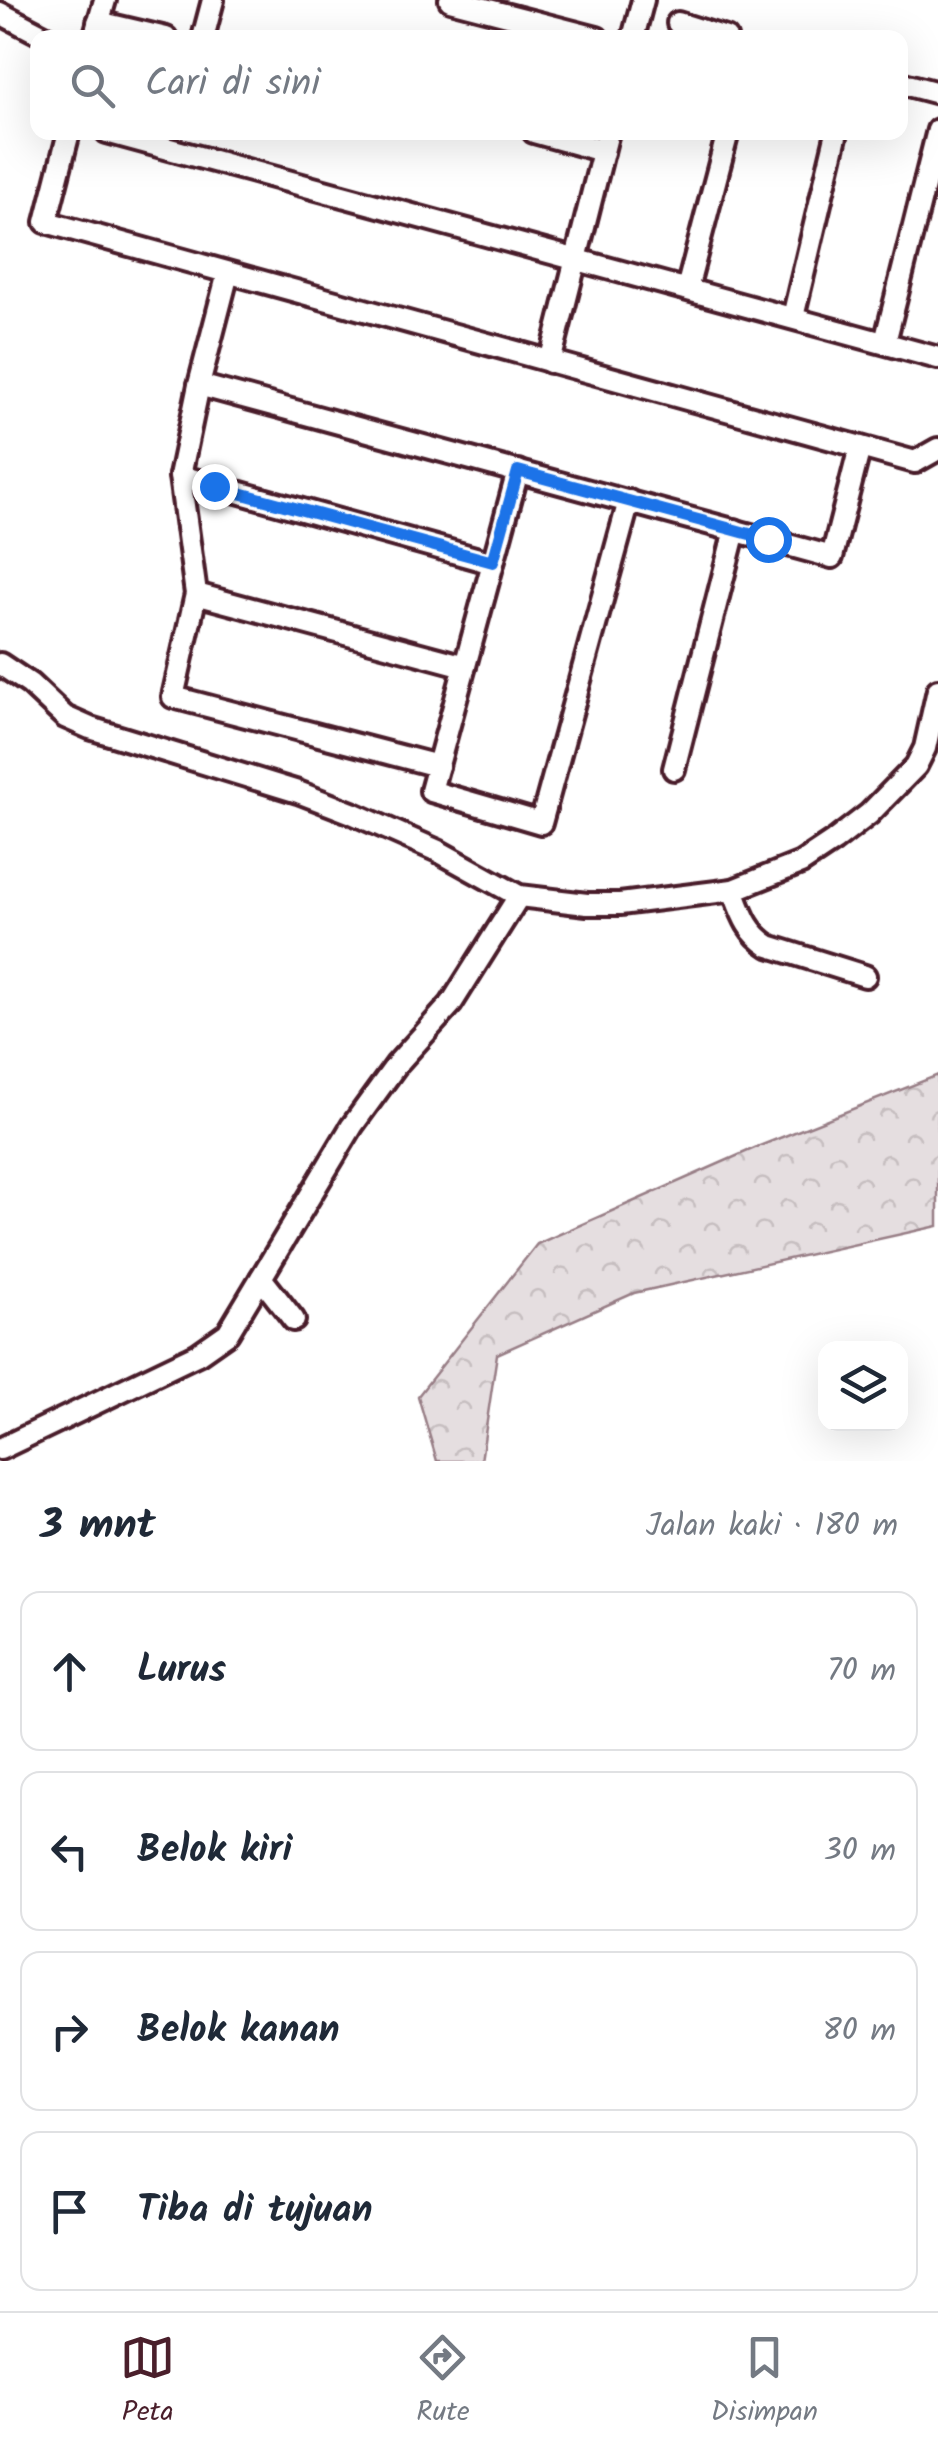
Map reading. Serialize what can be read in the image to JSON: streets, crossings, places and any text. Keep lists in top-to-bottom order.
{
  "page": {
    "search": "Cari di sini",
    "heading": ["3 mnt", "Jalan kaki · 180 m"],
    "list": [
      ["Lurus", "70 m"],
      ["Belok kiri", "30 m"],
      ["Belok kanan", "80 m"],
      "Tiba di tujuan"
    ],
    "nav": ["Peta", "Rute", "Disimpan"]
  }
}
